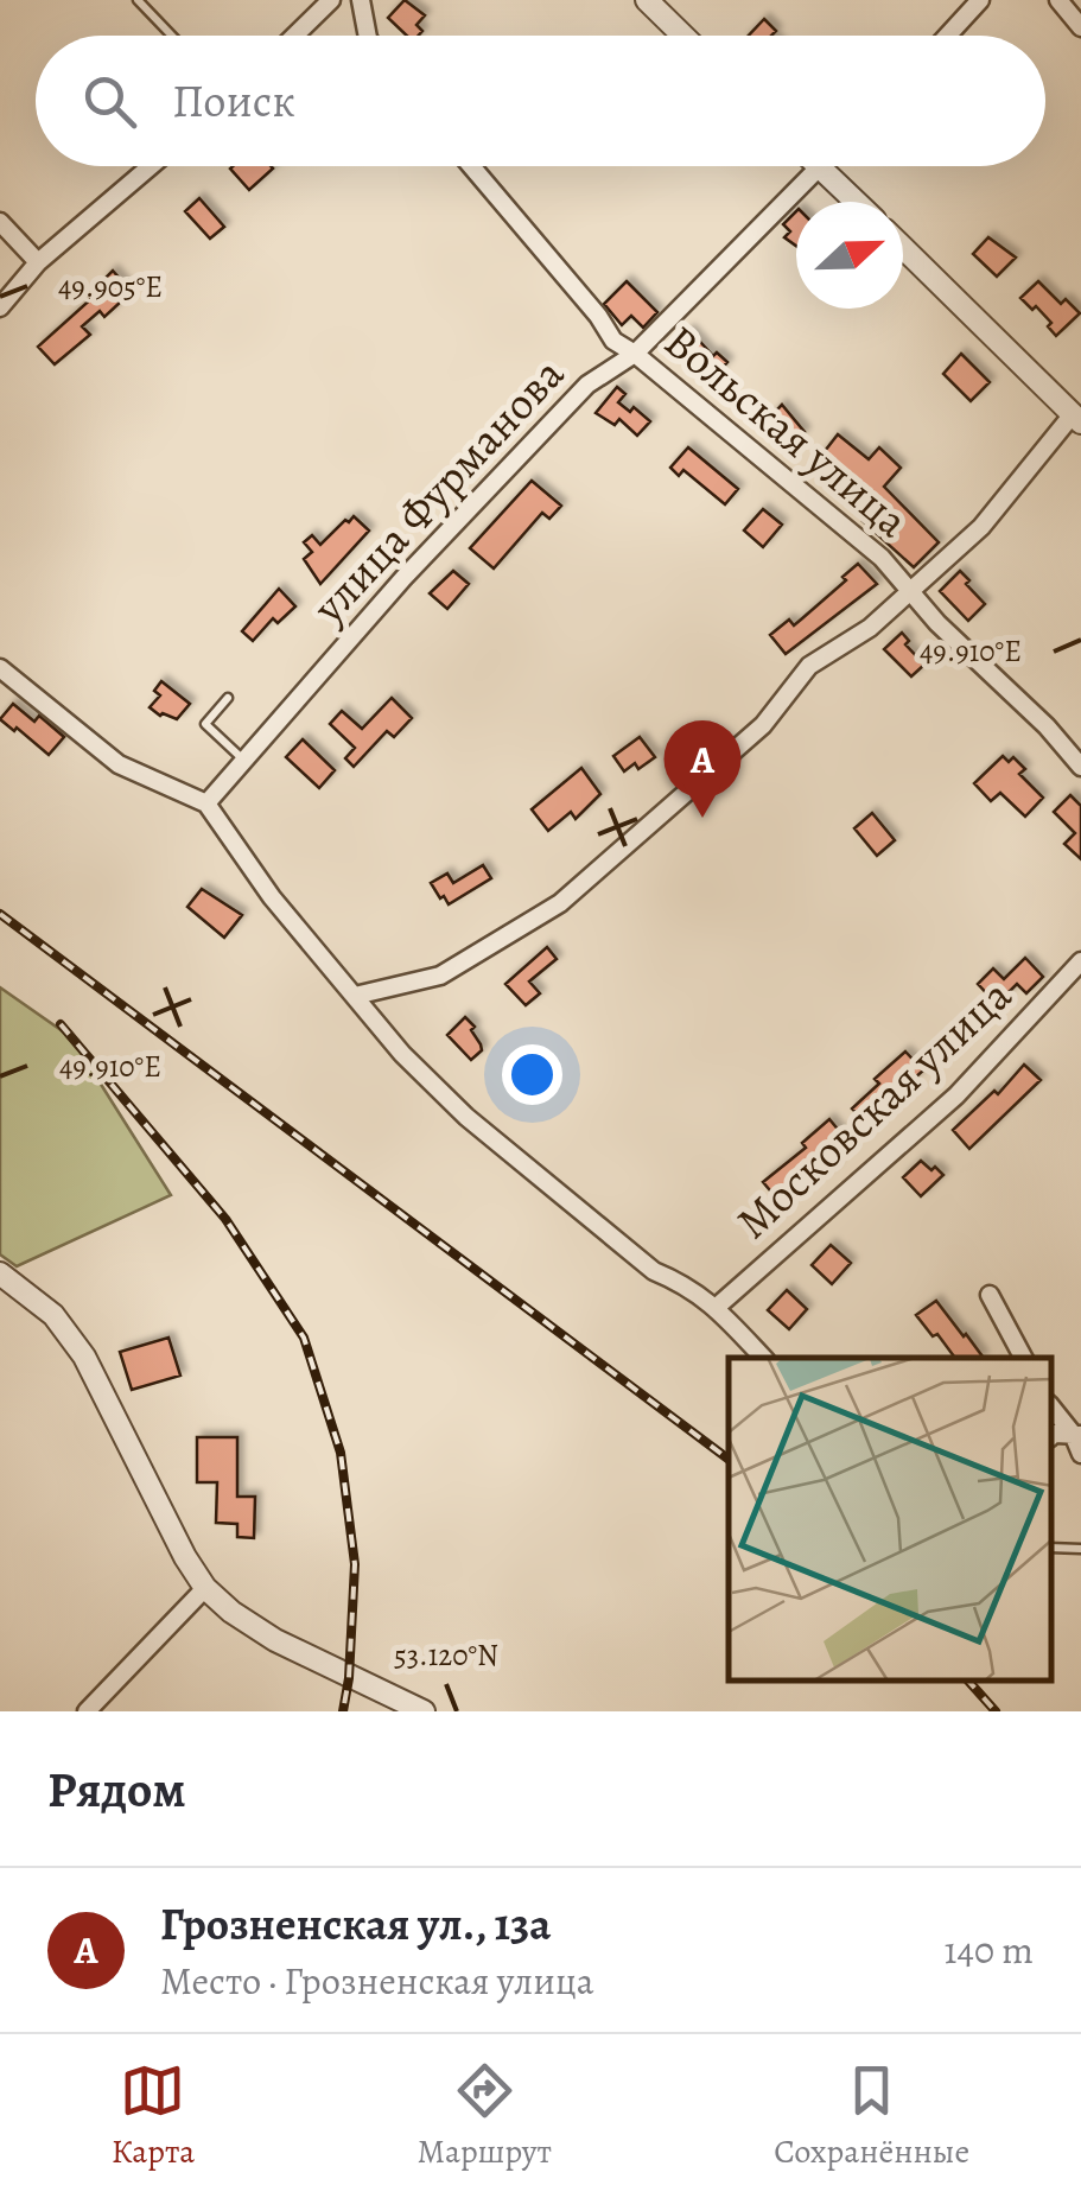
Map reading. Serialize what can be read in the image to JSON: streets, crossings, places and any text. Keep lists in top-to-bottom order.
{
  "streets": {
    "street": ["Вольская улица", "улица Фурманова", "Московская улица"]
  },
  "crossings": [
    ["Вольская улица", "улица Фурманова"]
  ],
  "north": "right",
  "page": {
    "search": "Поиск",
    "pins": "A",
    "heading": "Рядом",
    "list": [
      {
        "mark": "A",
        "name": "Грозненская ул., 13а",
        "note": "Место · Грозненская улица",
        "value": "140 m"
      }
    ],
    "nav": ["Карта", "Маршрут", "Сохранённые"]
  },
  "coordinates": ["49.905°E", "49.910°E", "53.120°N"]
}
